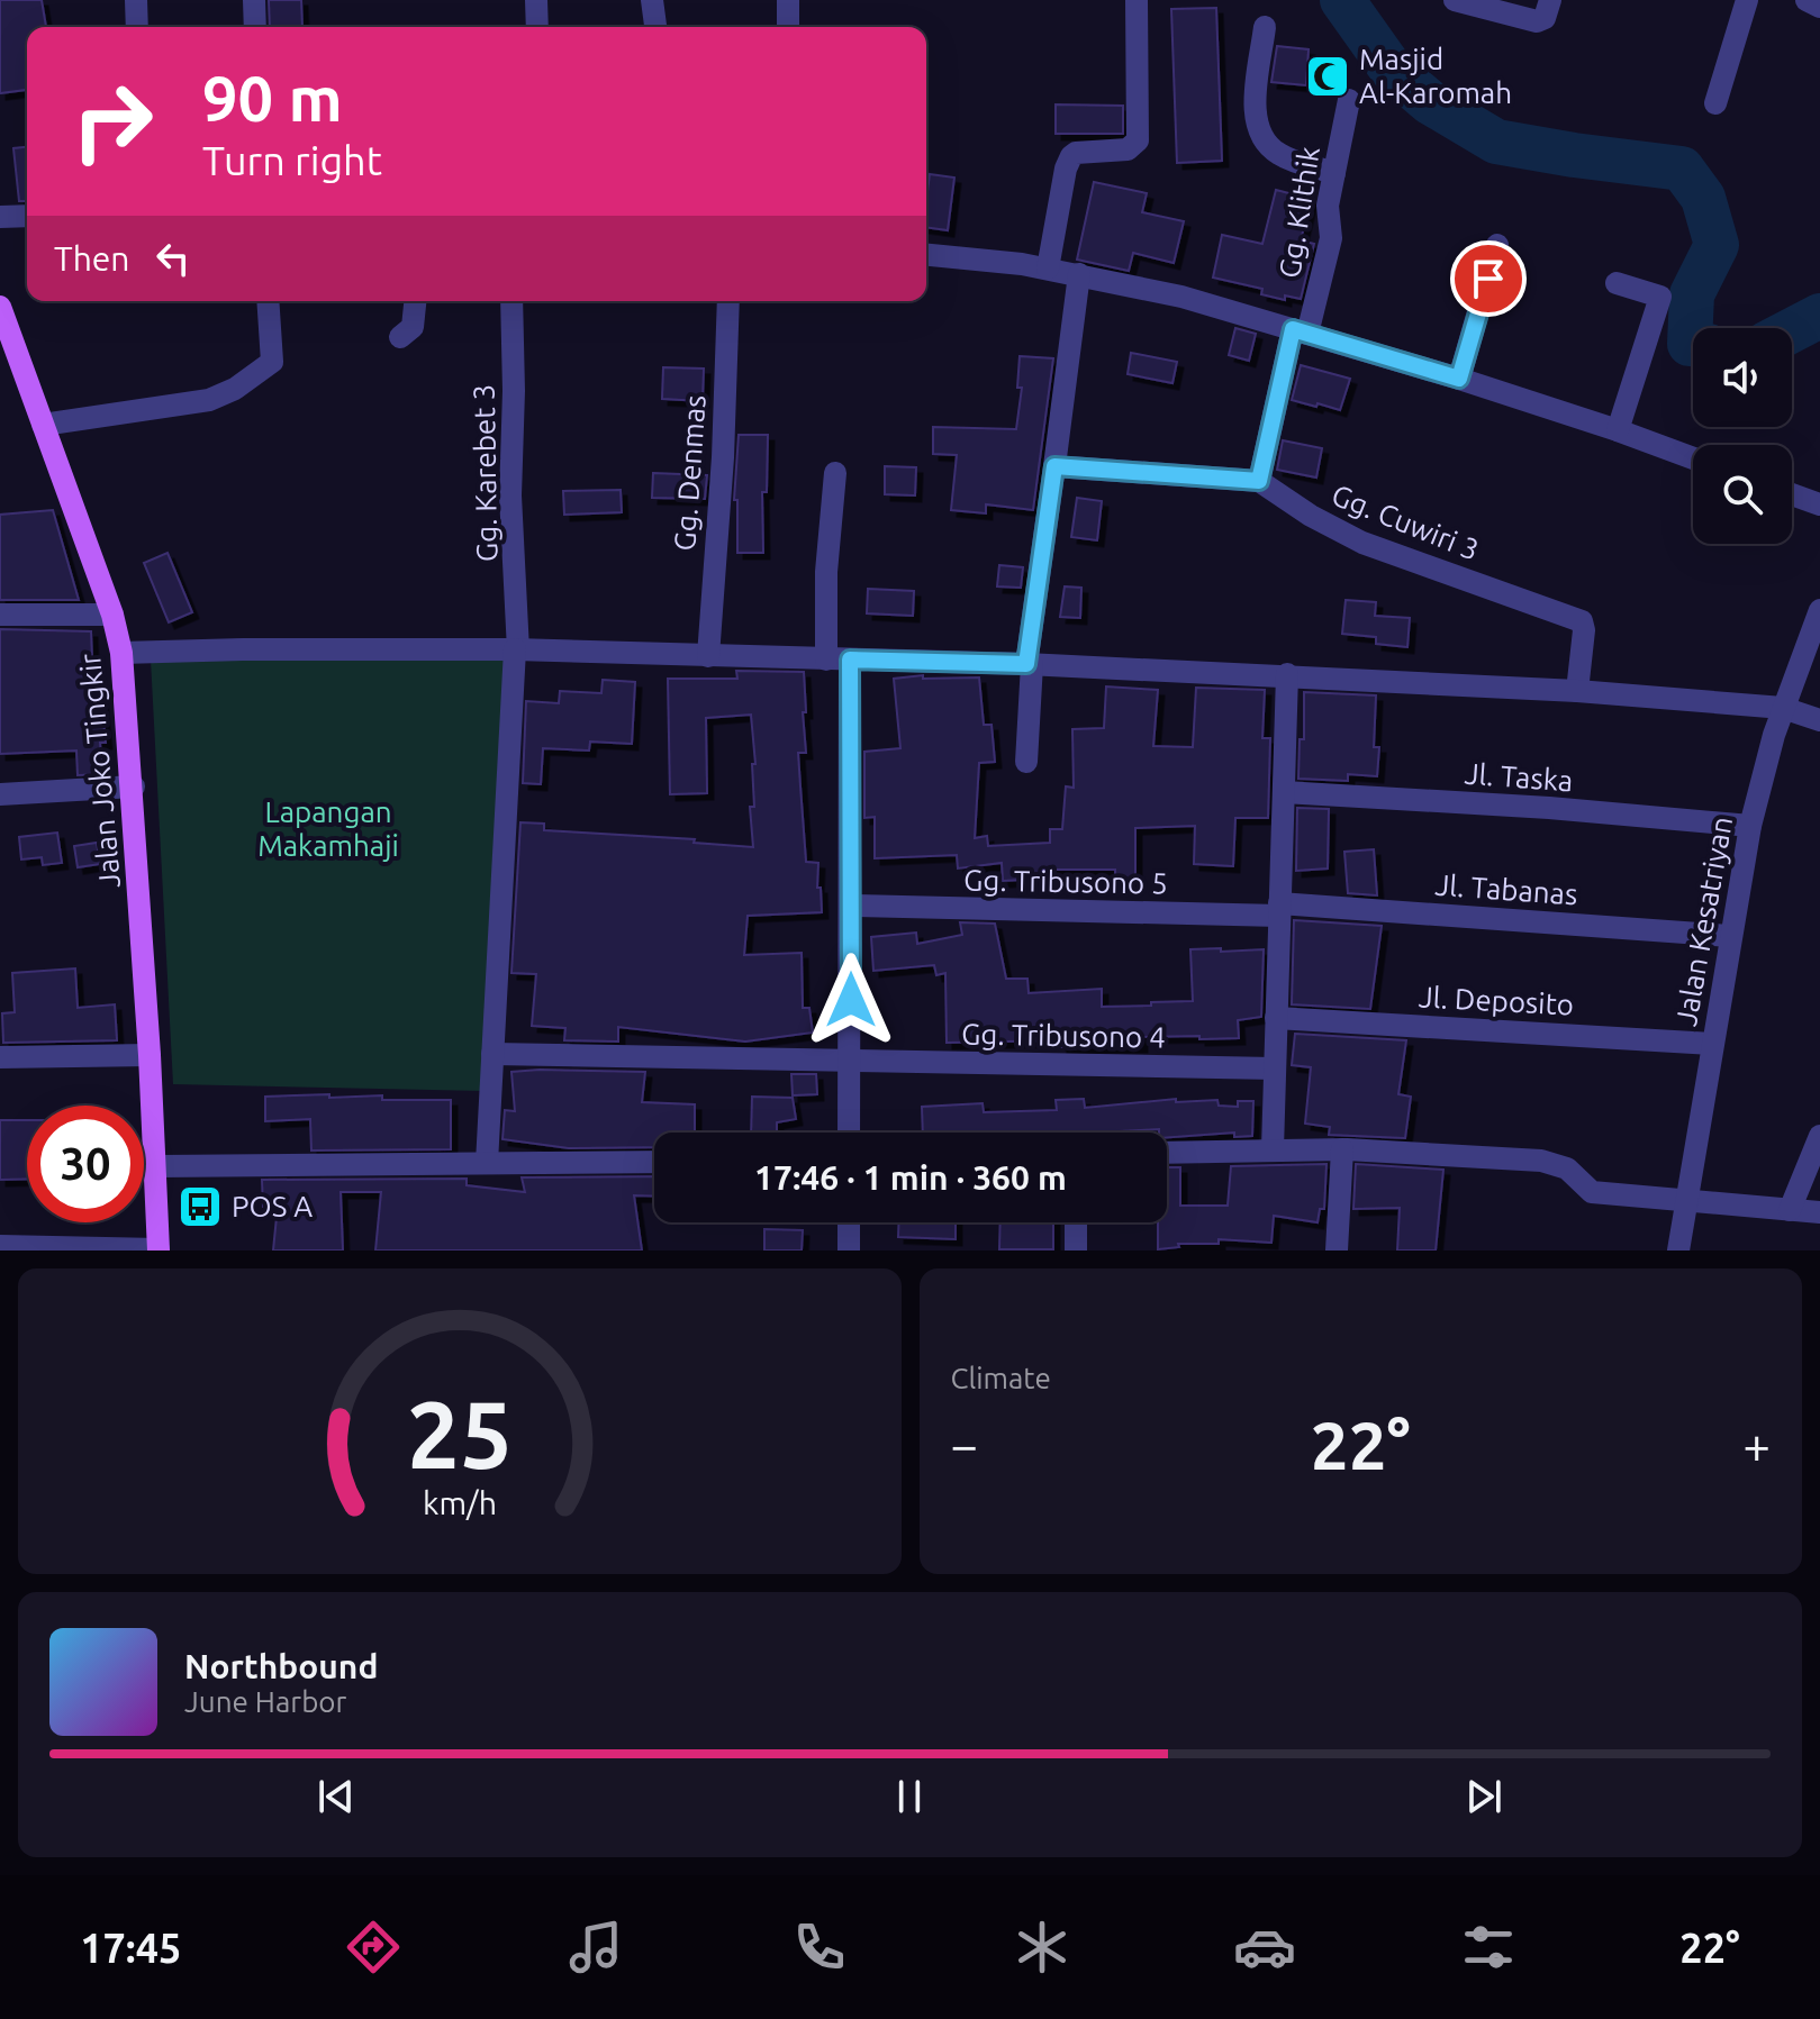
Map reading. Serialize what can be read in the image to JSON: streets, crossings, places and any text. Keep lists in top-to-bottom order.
{
  "streets": {
    "main road": ["Jalan Joko Tingkir"],
    "street": [
      "Gg. Klithik",
      "Gg. Karebet 3",
      "Gg. Denmas",
      "Gg. Cuwiri 3",
      "Jl. Taska",
      "Gg. Tribusono 5",
      "Jl. Tabanas",
      "Jalan Kesatriyan",
      "Jl. Deposito",
      "Gg. Tribusono 4"
    ]
  },
  "crossings": [
    ["Gg. Klithik", "Gg. Cuwiri 3"],
    ["Gg. Karebet 3", "Gg. Tribusono 4"],
    ["Jl. Taska", "Jalan Kesatriyan"],
    ["Gg. Tribusono 5", "Jl. Tabanas"],
    ["Jl. Tabanas", "Jalan Kesatriyan"],
    ["Jalan Kesatriyan", "Jl. Deposito"]
  ],
  "parks": ["Lapangan Makamhaji"],
  "places": {
    "mosque": ["Masjid Al-Karomah"],
    "bus stop": ["POS A"]
  },
  "page": {
    "turn": ["90 m", "Turn right"],
    "then": "Then",
    "limit": "30",
    "trip": "17:46 · 1 min · 360 m",
    "tile": "Climate",
    "heat": ["−", "22°", "+"],
    "song": ["Northbound", "June Harbor"],
    "tabs": ["17:45", "22°"],
    "gauge": ["25", "km/h"]
  }
}
